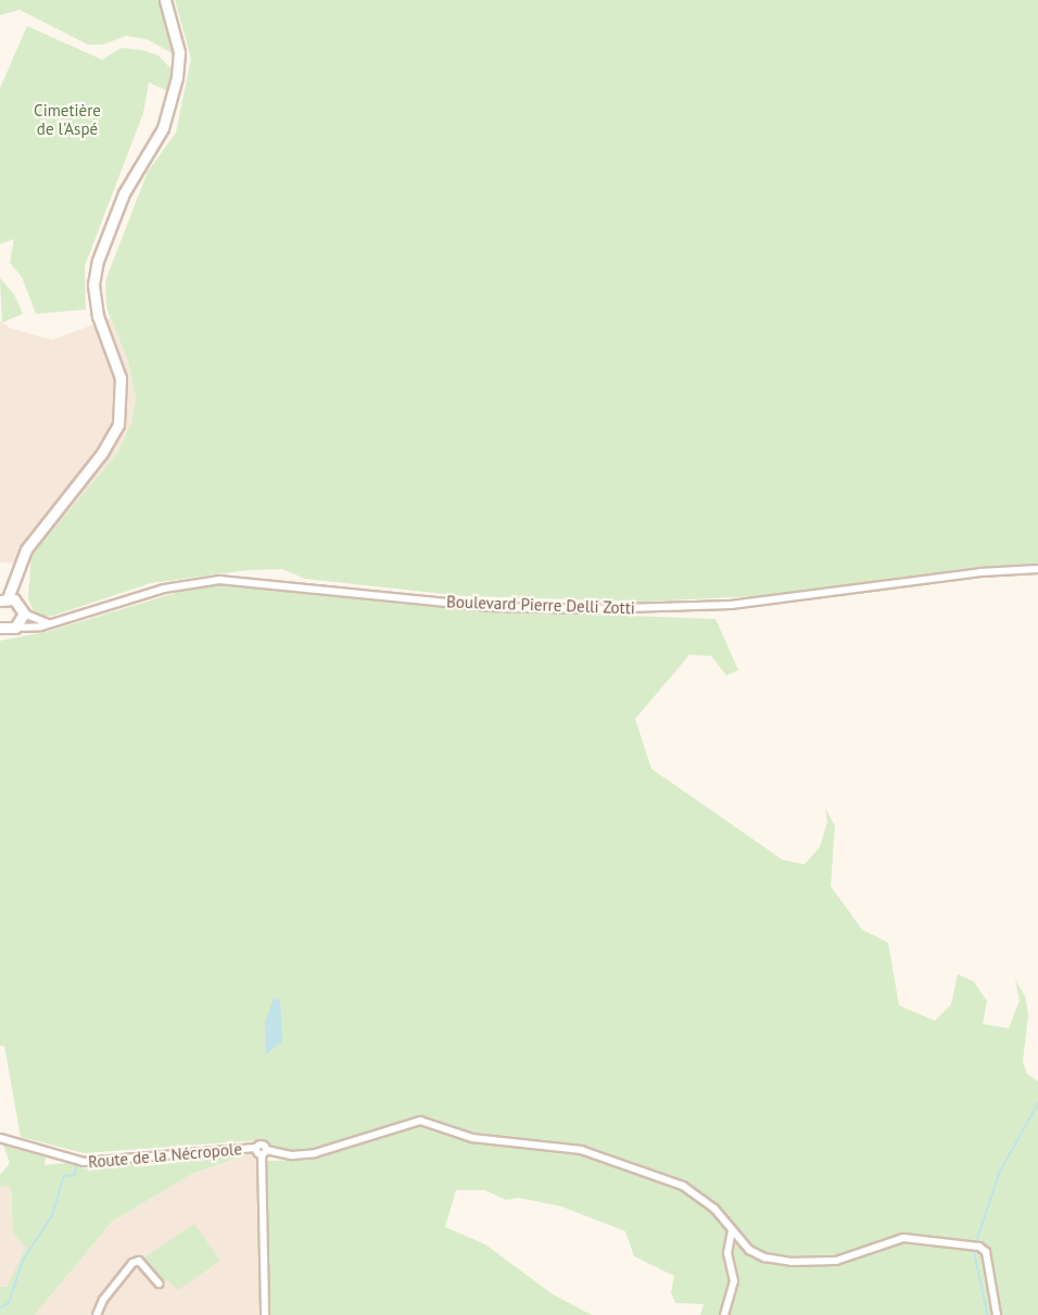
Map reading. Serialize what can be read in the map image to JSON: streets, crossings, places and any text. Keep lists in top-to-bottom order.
{
  "streets": {
    "street": ["Boulevard Pierre Delli Zotti", "Route de la Nécropole"]
  },
  "parks": ["Cimetière de l'Aspé"]
}
